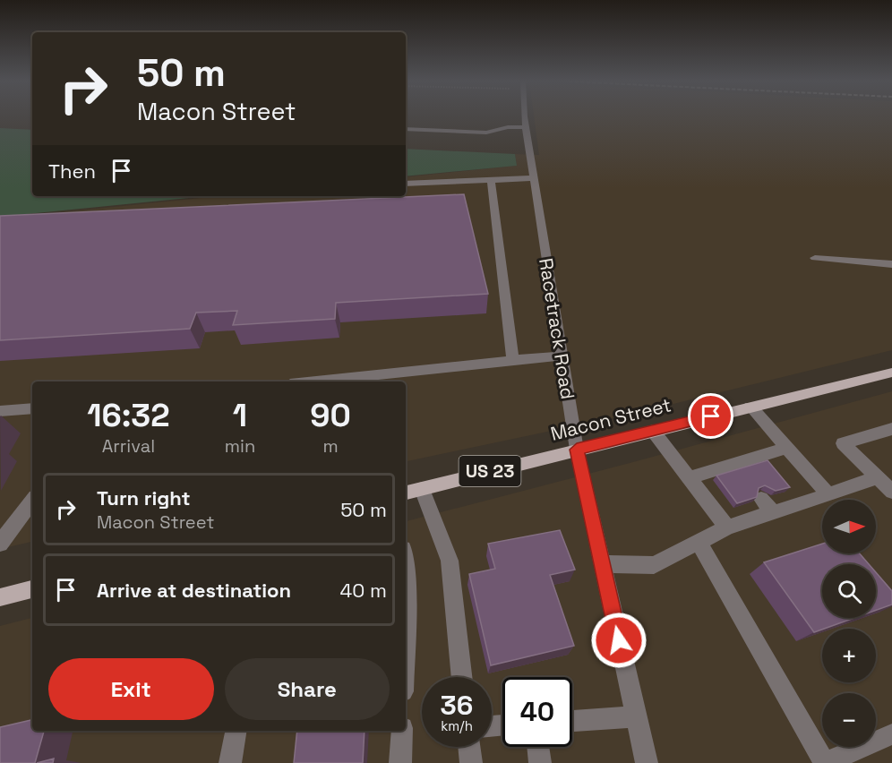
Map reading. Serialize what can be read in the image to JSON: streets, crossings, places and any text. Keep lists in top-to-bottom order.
{
  "streets": {
    "main road": ["Macon Street", "US 23"],
    "street": ["Racetrack Road"]
  },
  "crossings": [
    ["Racetrack Road", "Macon Street"]
  ],
  "north": "right",
  "page": {
    "turn": ["50 m", "Macon Street"],
    "then": "Then",
    "eta": [
      "16:32",
      "Arrival",
      "1",
      "min",
      "90",
      "m"
    ],
    "list": [
      {
        "name": "Turn right",
        "note": "Macon Street",
        "value": "50 m"
      },
      {
        "name": "Arrive at destination",
        "value": "40 m"
      }
    ],
    "map_buttons": ["+", "−"],
    "buttons": ["Exit", "Share"],
    "speed": "36 km/h",
    "limit": "40"
  }
}
